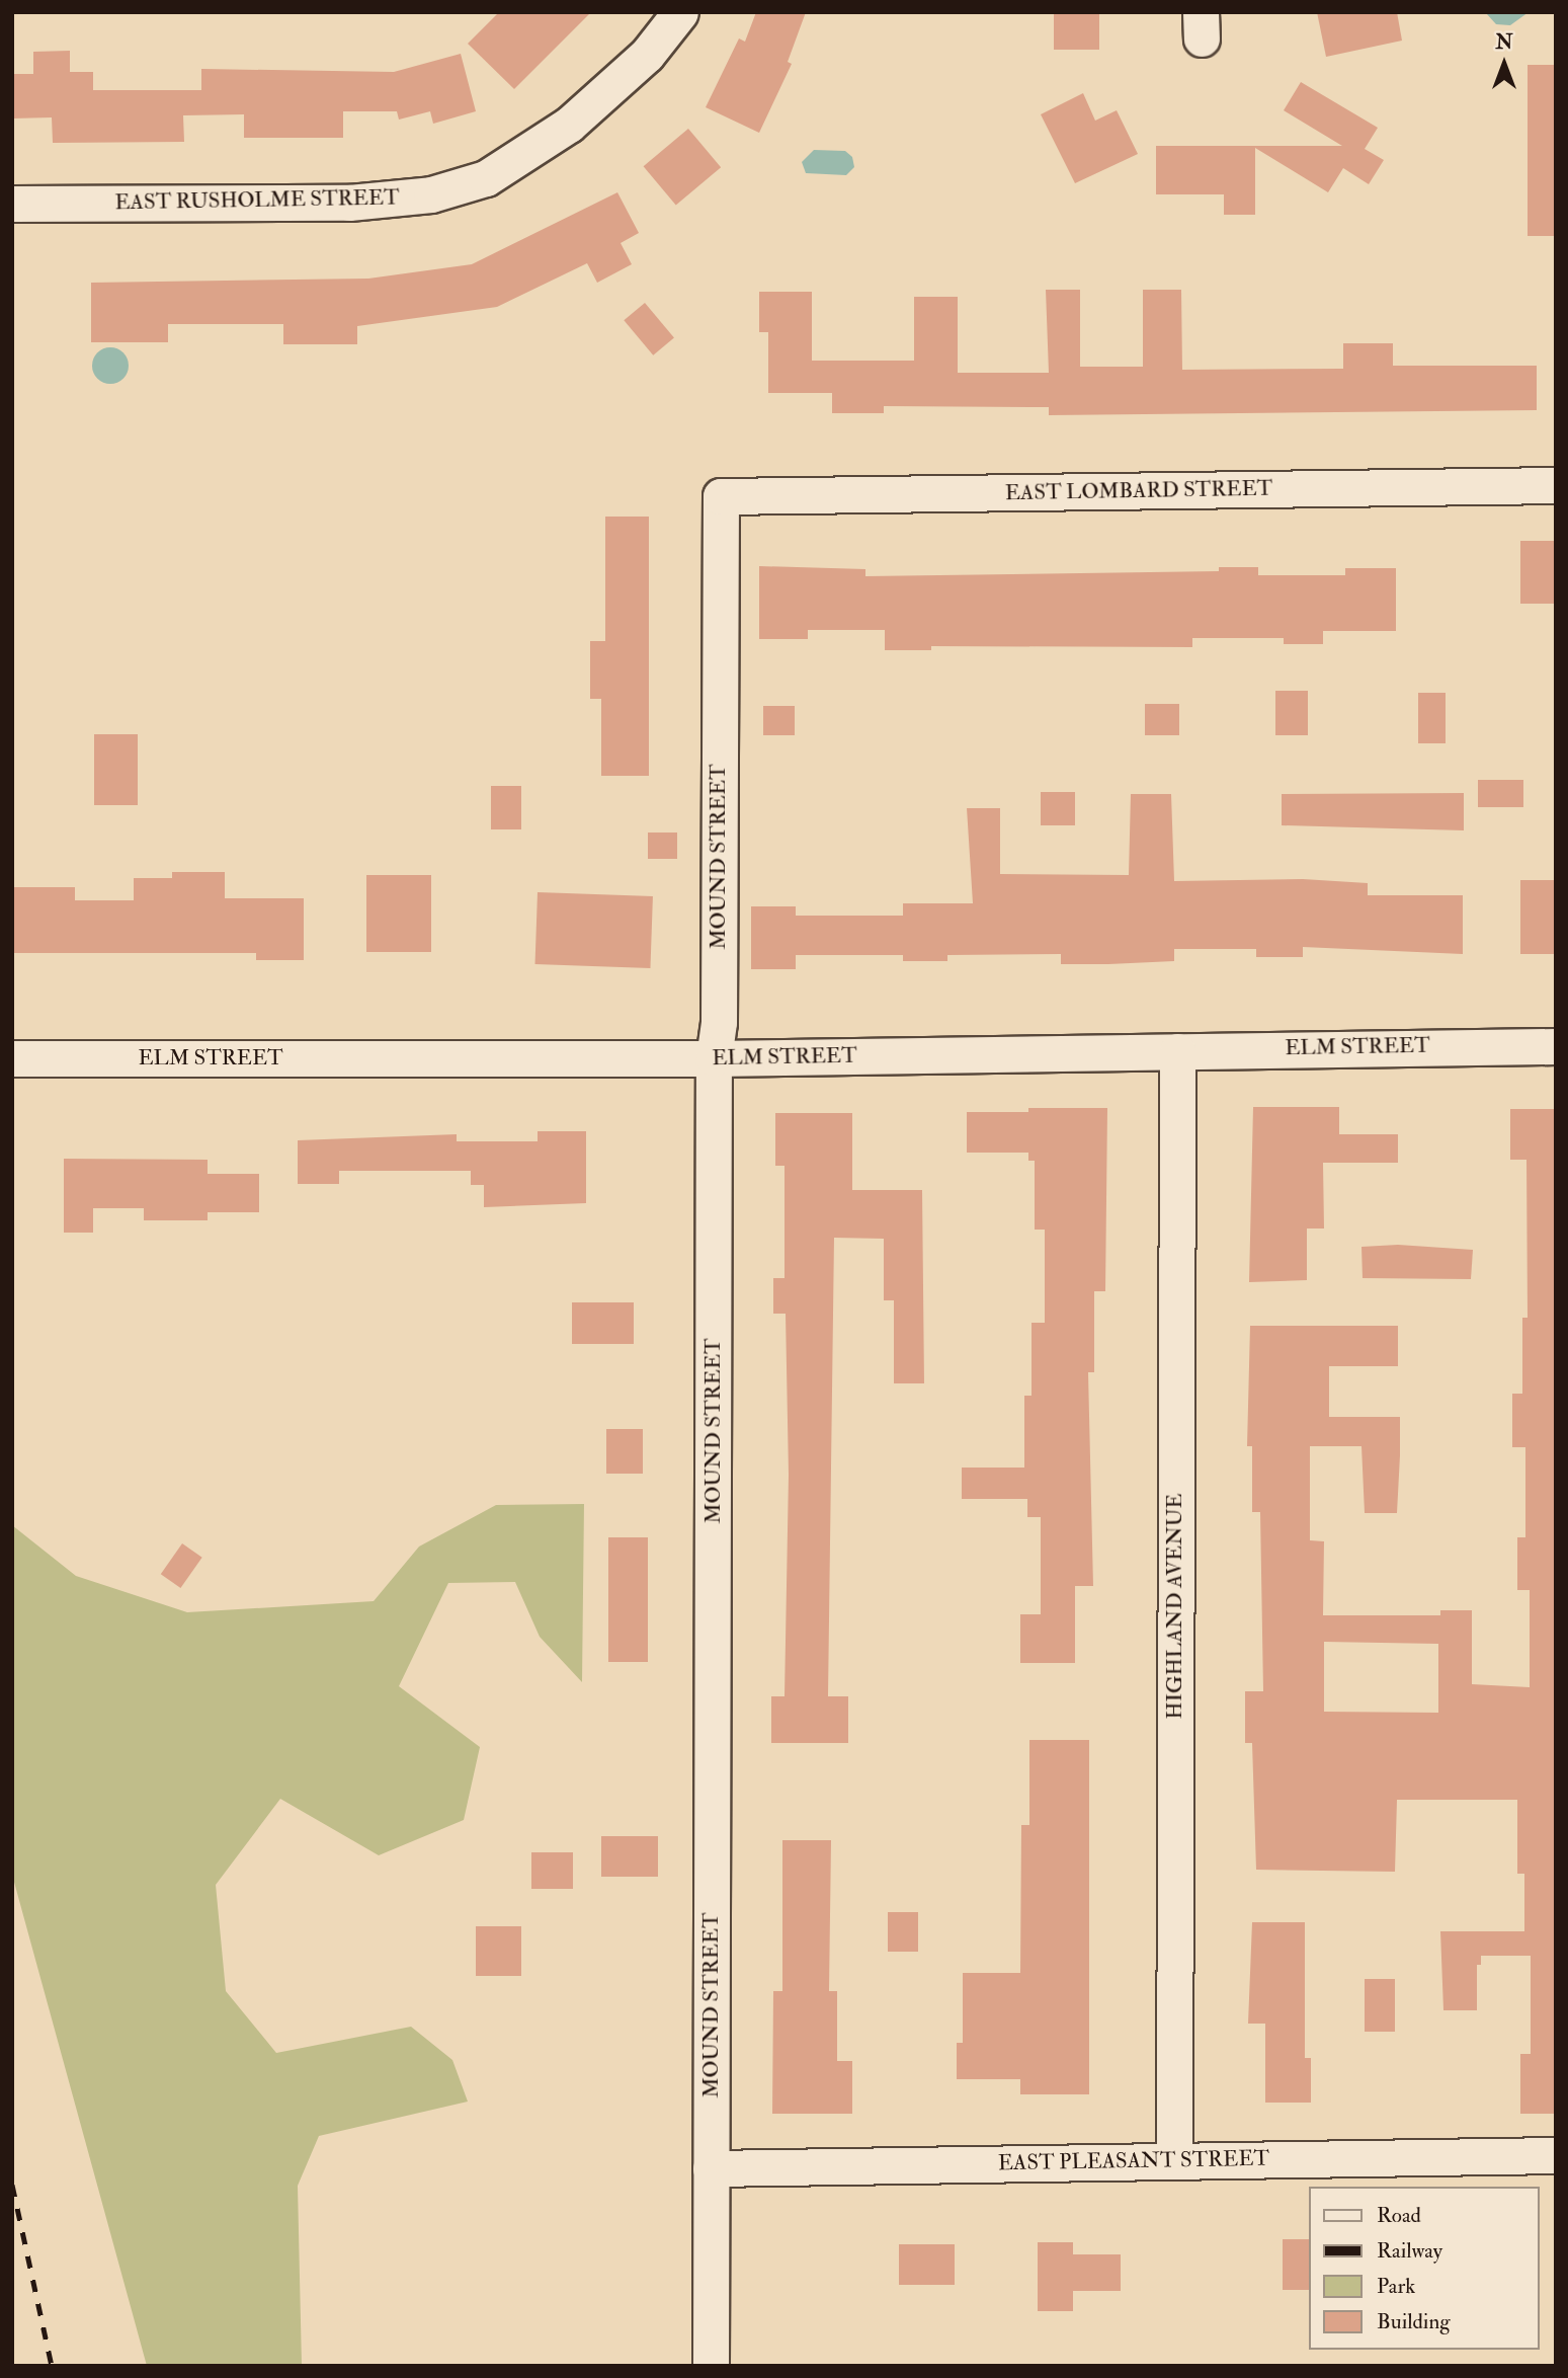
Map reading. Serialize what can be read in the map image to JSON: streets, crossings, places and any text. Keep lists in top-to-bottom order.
{
  "streets": {
    "street": [
      "EAST RUSHOLME STREET",
      "EAST LOMBARD STREET",
      "MOUND STREET",
      "ELM STREET",
      "HIGHLAND AVENUE",
      "EAST PLEASANT STREET"
    ]
  },
  "crossings": [
    ["EAST LOMBARD STREET", "MOUND STREET"],
    ["MOUND STREET", "ELM STREET"],
    ["MOUND STREET", "EAST PLEASANT STREET"],
    ["ELM STREET", "HIGHLAND AVENUE"],
    ["HIGHLAND AVENUE", "EAST PLEASANT STREET"]
  ],
  "legend": [
    "Road",
    "Railway",
    "Park",
    "Building"
  ],
  "north": "top"
}
